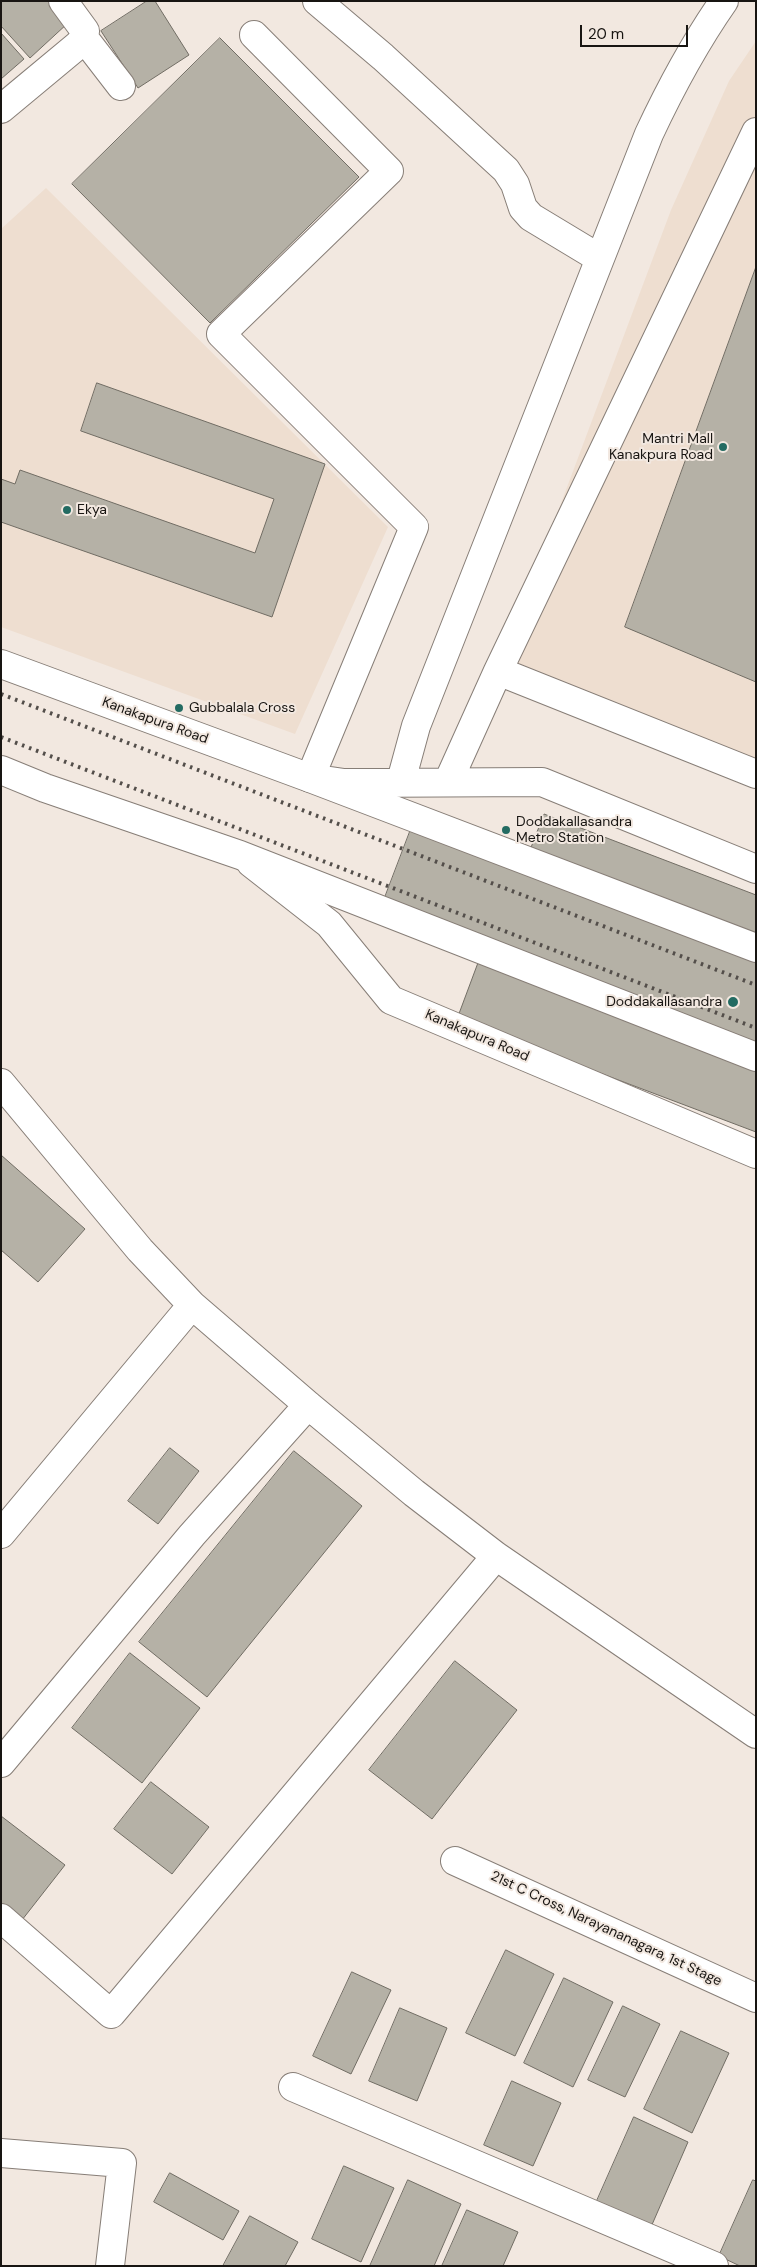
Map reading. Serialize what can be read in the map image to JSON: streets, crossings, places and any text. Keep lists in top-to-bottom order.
{
  "streets": {
    "main road": ["Kanakapura Road", "21st C Cross, Narayananagara, 1st Stage"]
  },
  "places": [
    "Mantri Mall Kanakpura Road",
    "Ekya",
    "Gubbalala Cross",
    "Doddakallasandra Metro Station",
    "Doddakallasandra"
  ],
  "scale_bar": "20 m"
}
